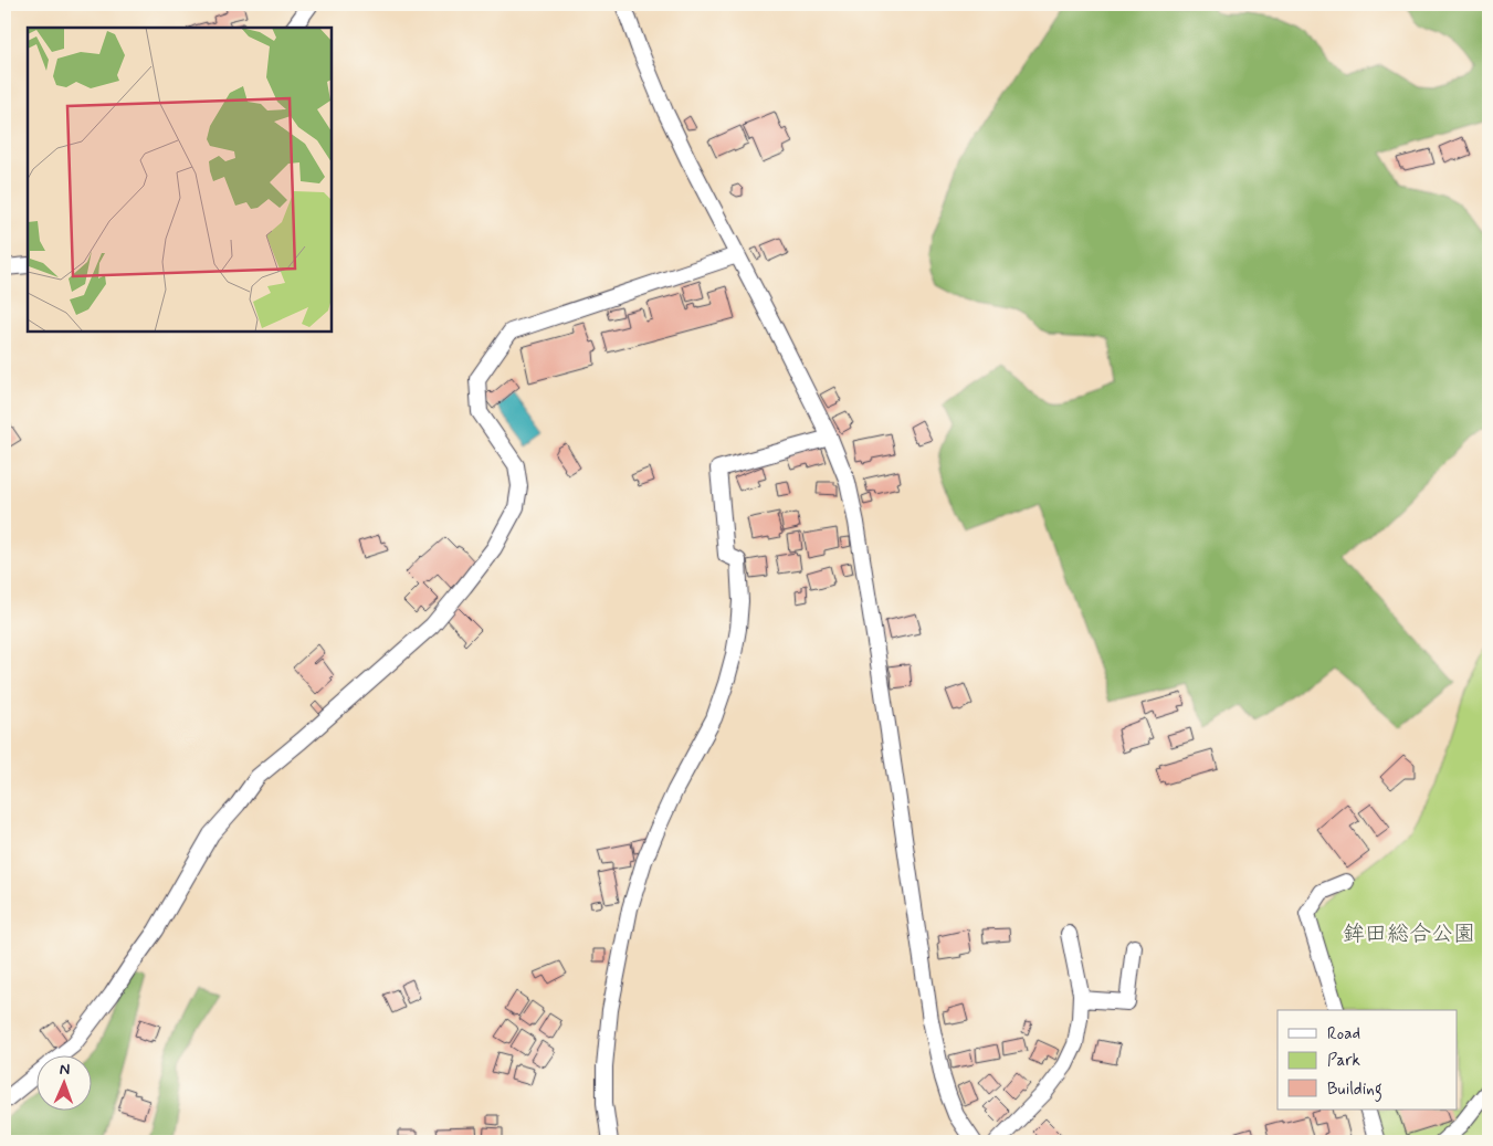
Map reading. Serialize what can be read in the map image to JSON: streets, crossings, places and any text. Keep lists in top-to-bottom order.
{
  "parks": ["鉾田総合公園"],
  "legend": ["Road", "Park", "Building"],
  "north": "top"
}
